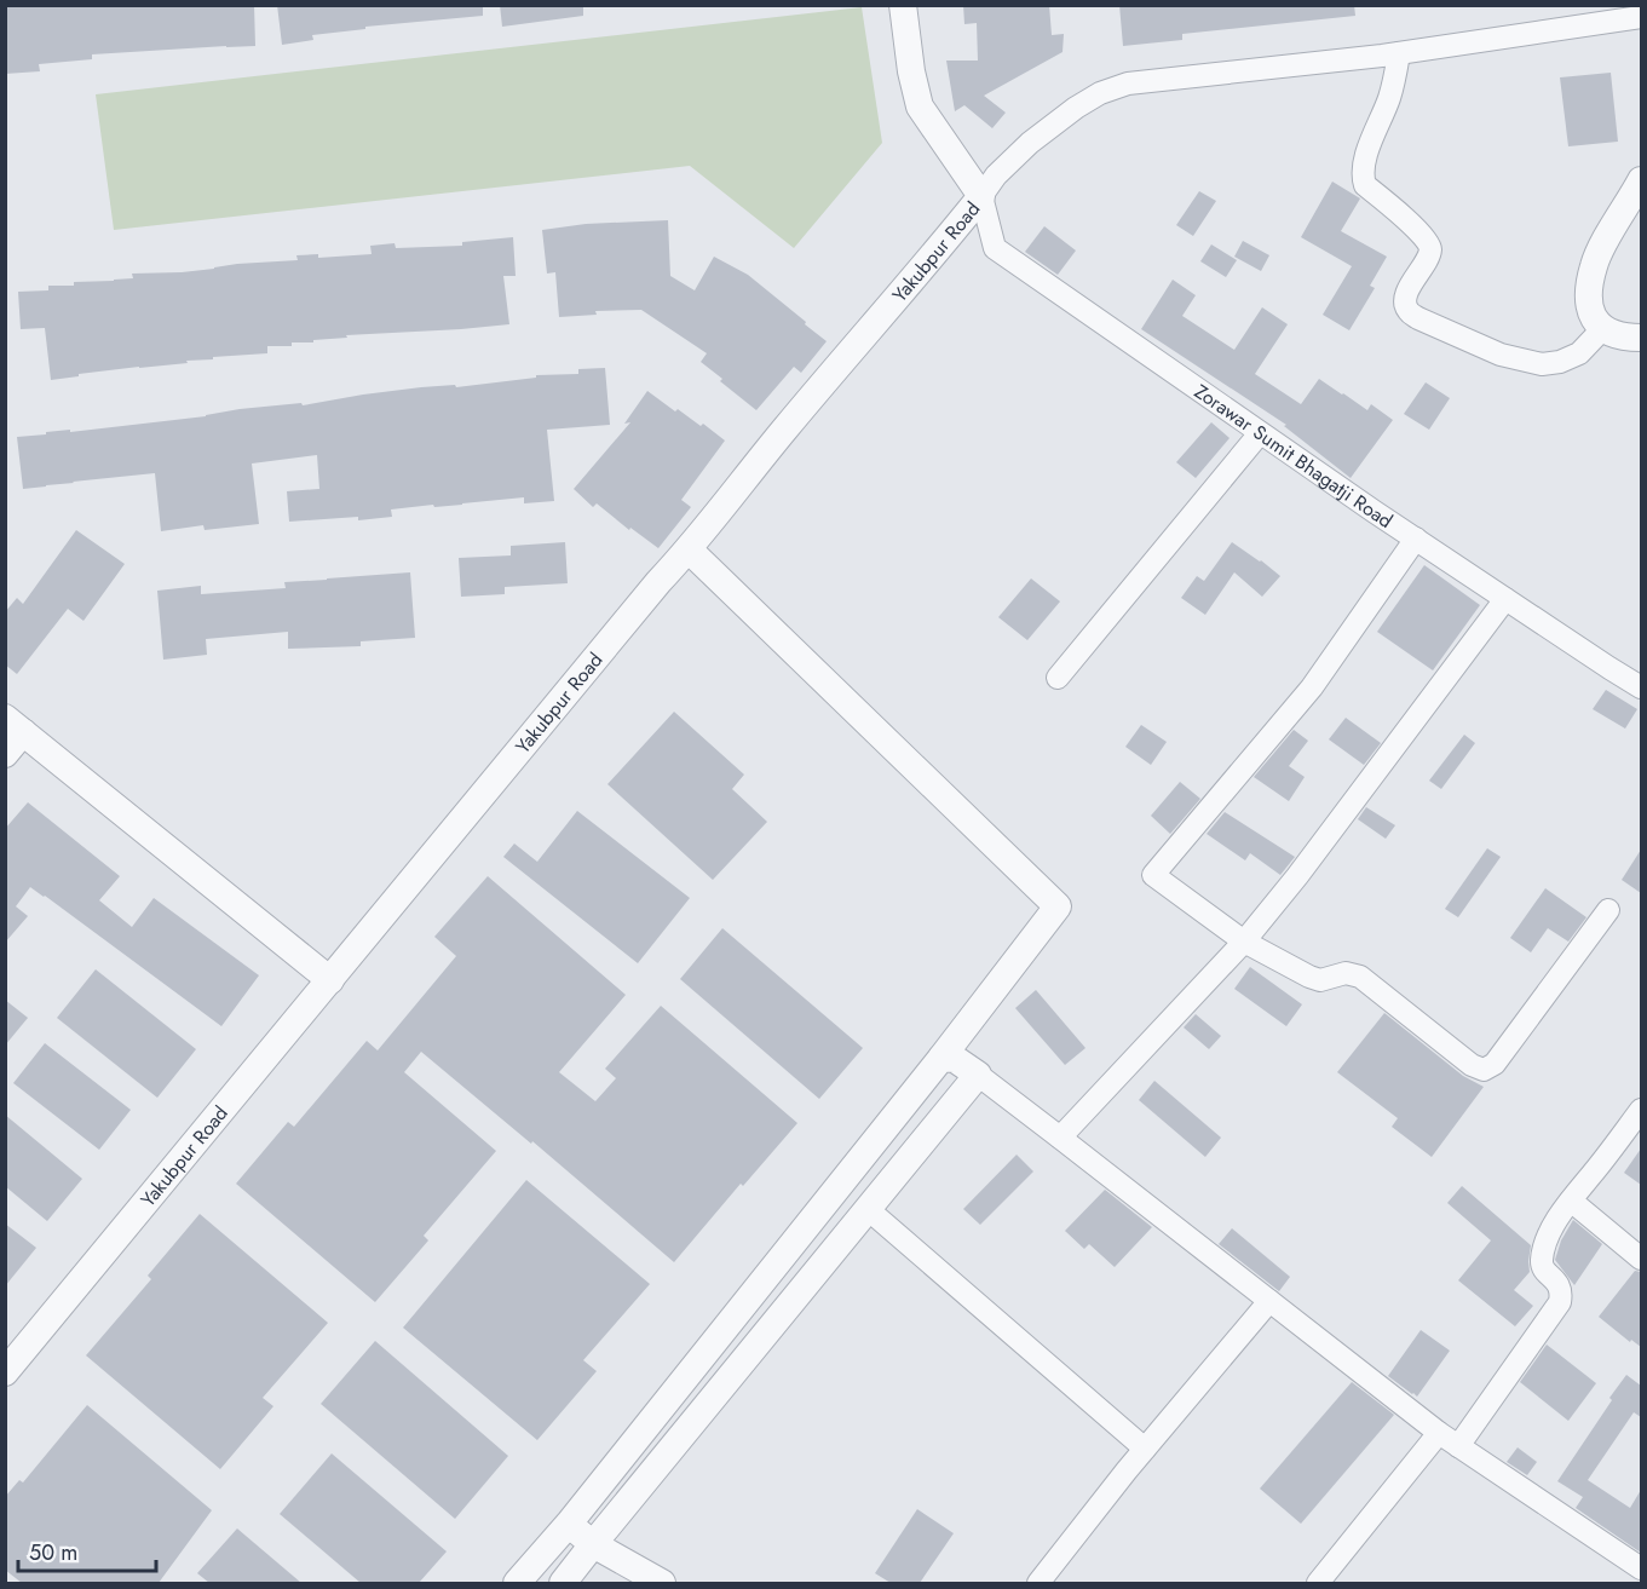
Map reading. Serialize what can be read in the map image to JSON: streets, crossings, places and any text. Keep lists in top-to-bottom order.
{
  "streets": {
    "street": ["Yakubpur Road", "Zorawar Sumit Bhagatji Road"]
  },
  "crossings": [
    ["Yakubpur Road", "Zorawar Sumit Bhagatji Road"]
  ],
  "scale_bar": "50 m"
}
